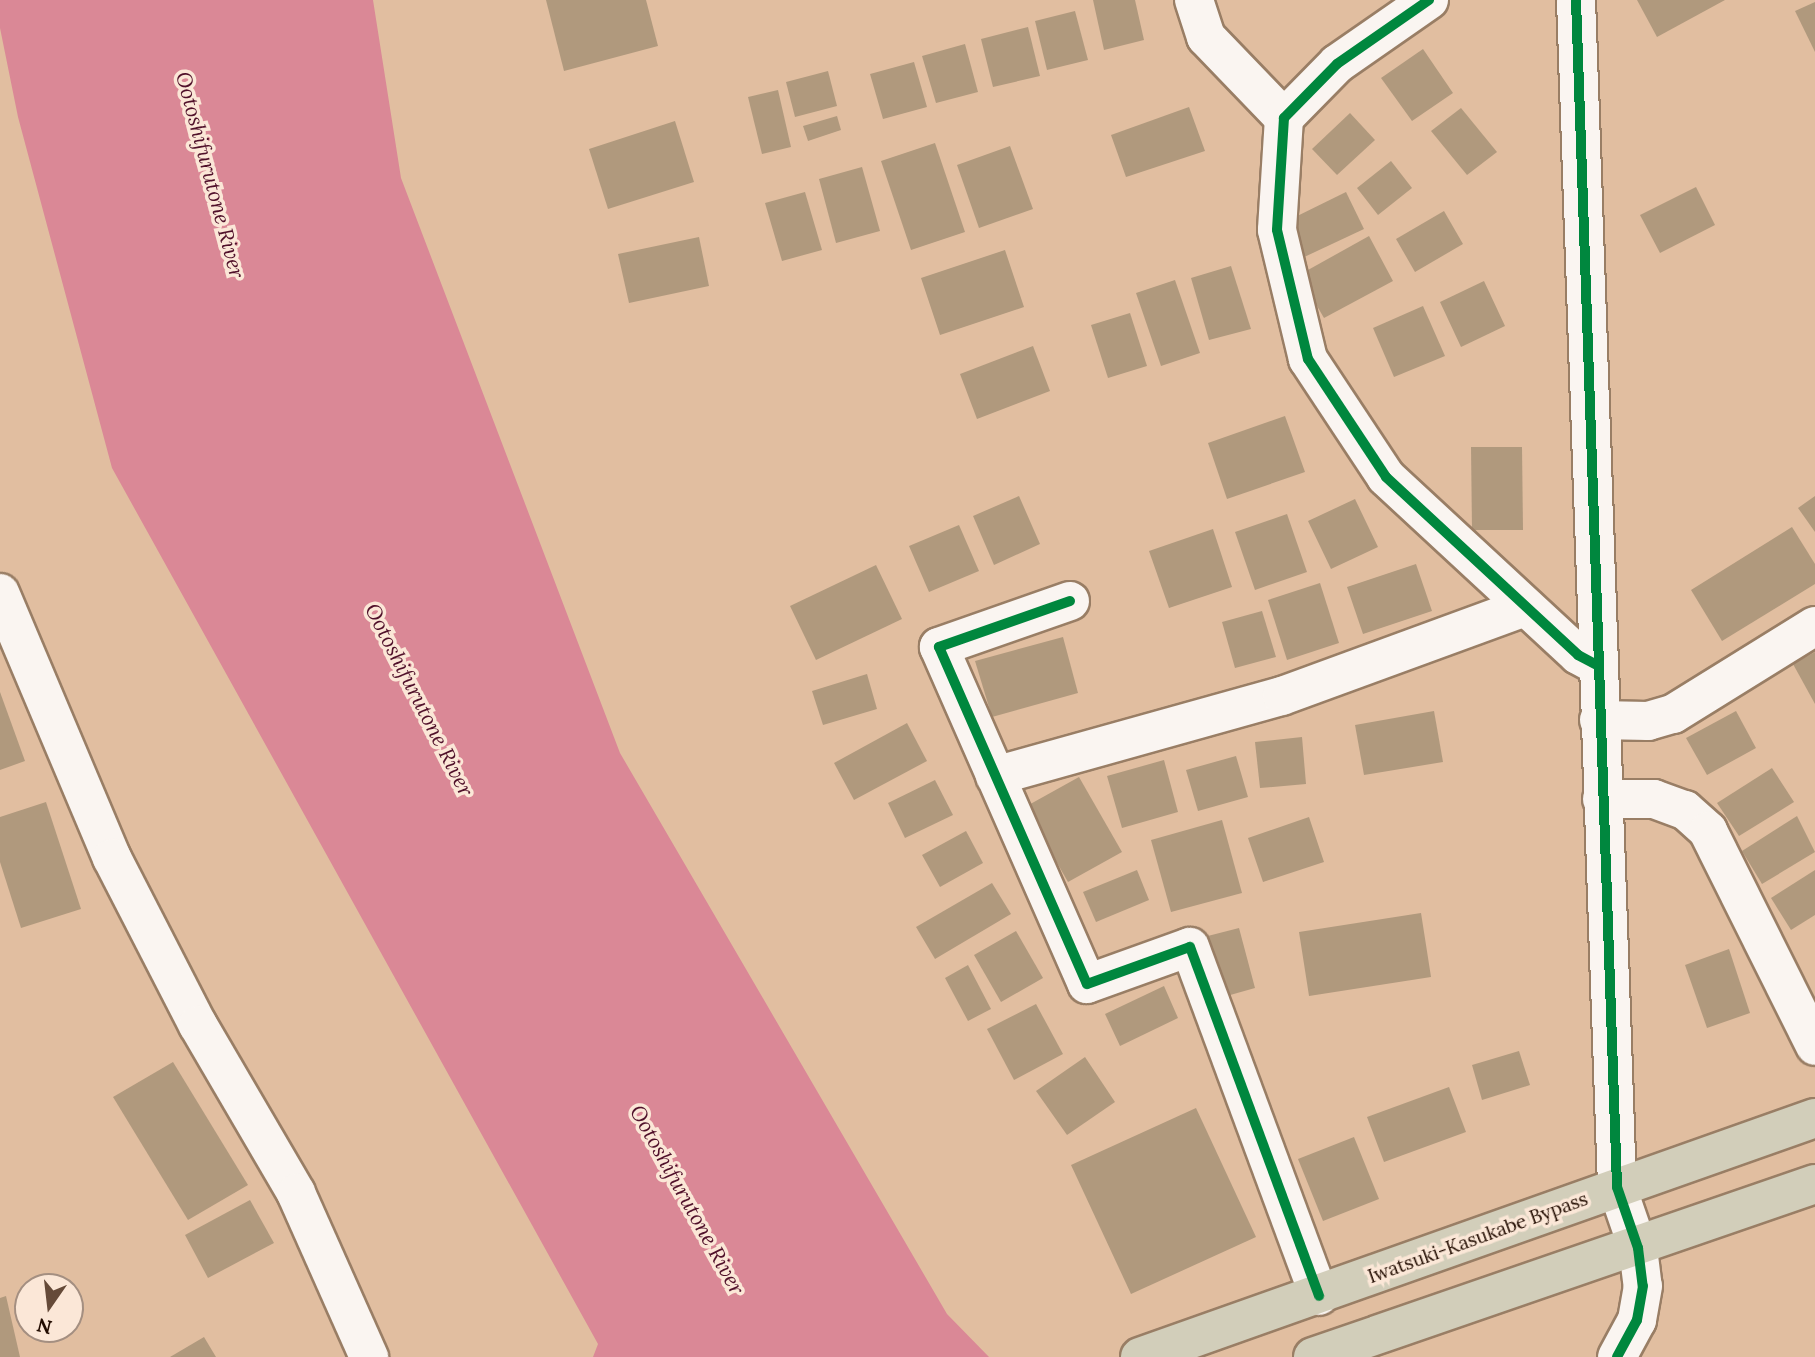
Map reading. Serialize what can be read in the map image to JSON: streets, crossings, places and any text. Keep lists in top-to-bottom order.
{
  "streets": {
    "highway": ["Iwatsuki-Kasukabe Bypass"]
  },
  "water": ["Ootoshifurutone River"],
  "north": "bottom"
}
